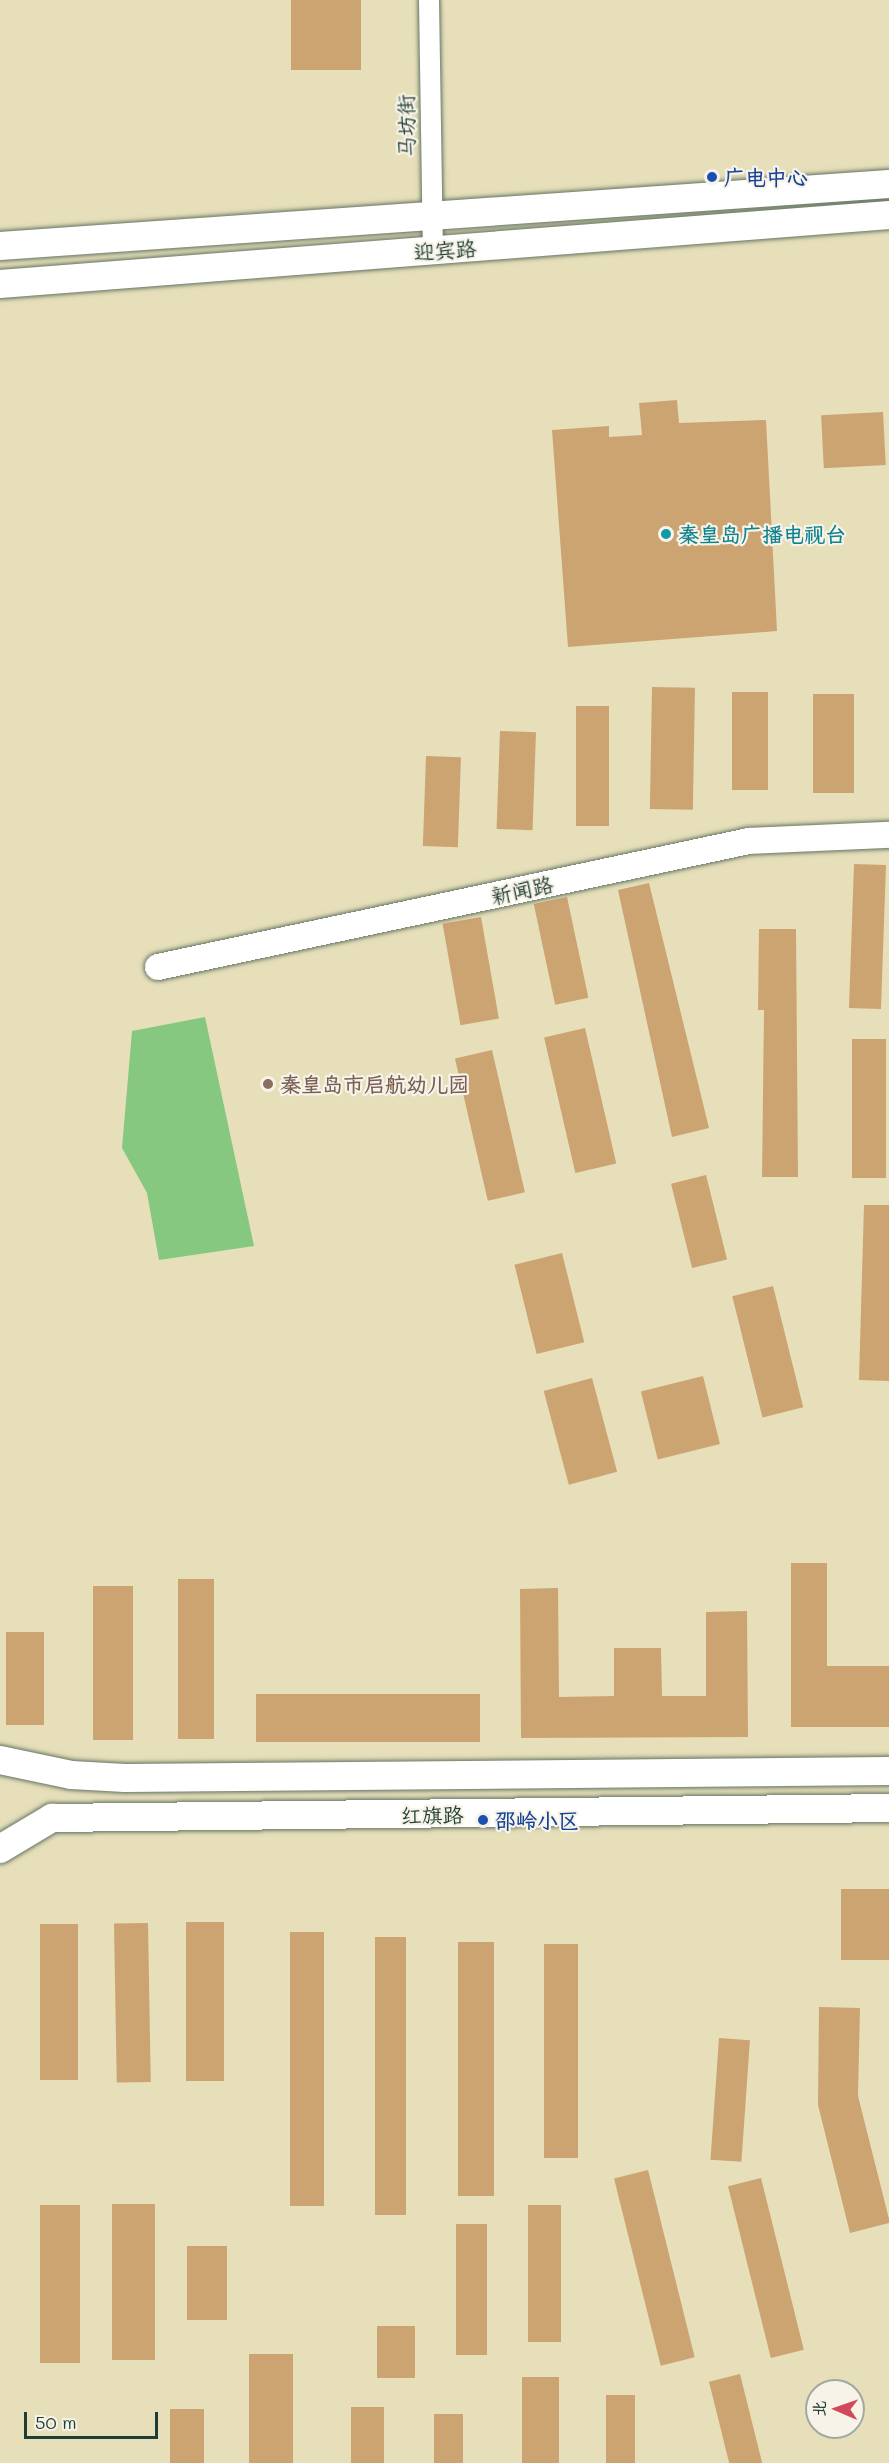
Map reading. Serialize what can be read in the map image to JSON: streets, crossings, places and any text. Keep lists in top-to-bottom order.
{
  "streets": {
    "main road": ["迎宾路", "红旗路"],
    "street": ["马坊街", "新闻路"]
  },
  "crossings": [
    ["马坊街", "迎宾路"]
  ],
  "places": [
    "广电中心",
    "秦皇岛广播电视台",
    "秦皇岛市启航幼儿园",
    "邵岭小区"
  ],
  "scale_bar": "50 m",
  "north": "left"
}
